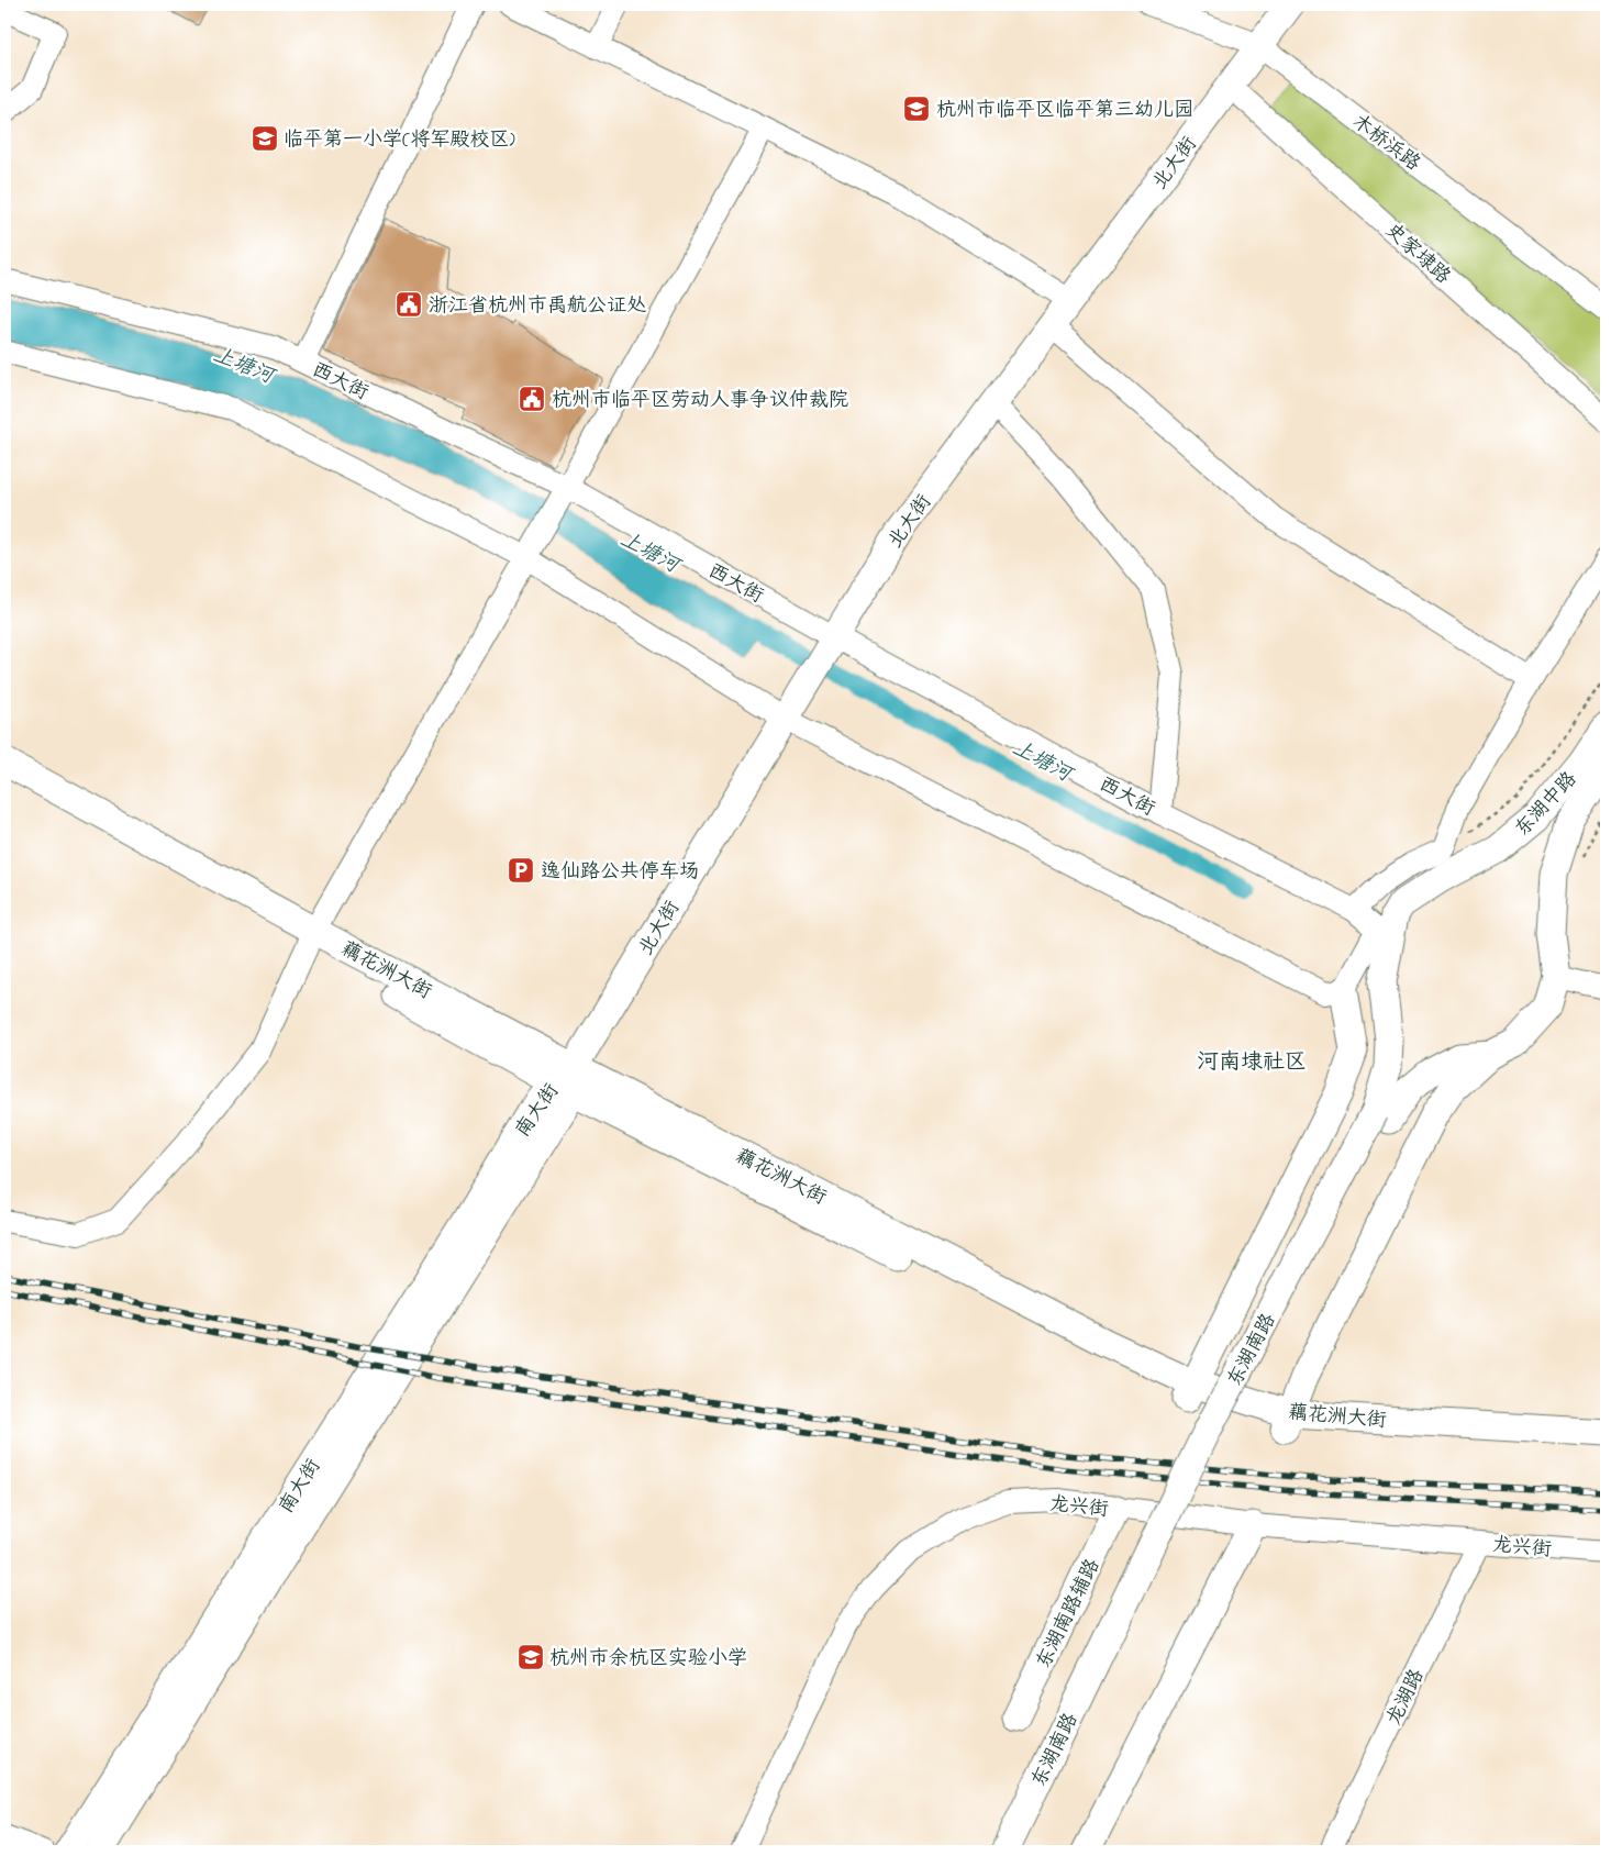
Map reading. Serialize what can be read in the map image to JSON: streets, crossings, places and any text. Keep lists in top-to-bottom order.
{
  "streets": {
    "main road": [
      "北大街",
      "东湖中路",
      "藕花洲大街",
      "南大街",
      "东湖南路",
      "东湖南路辅路"
    ],
    "street": [
      "木桥浜路",
      "史家埭路",
      "西大街",
      "龙兴街",
      "龙湖路"
    ]
  },
  "crossings": [
    ["木桥浜路", "北大街"],
    ["北大街", "史家埭路"],
    ["北大街", "西大街"],
    ["北大街", "藕花洲大街"],
    ["北大街", "南大街"],
    ["西大街", "东湖南路"],
    ["东湖中路", "东湖南路"],
    ["藕花洲大街", "南大街"],
    ["龙兴街", "东湖南路辅路"],
    ["龙兴街", "龙湖路"]
  ],
  "districts": ["河南埭社区"],
  "water": ["上塘河"],
  "places": {
    "school or university": ["杭州市临平区临平第三幼儿园", "临平第一小学(将军殿校区)", "杭州市余杭区实验小学"],
    "public building": ["浙江省杭州市禹航公证处", "杭州市临平区劳动人事争议仲裁院"],
    "parking": ["逸仙路公共停车场"]
  }
}
